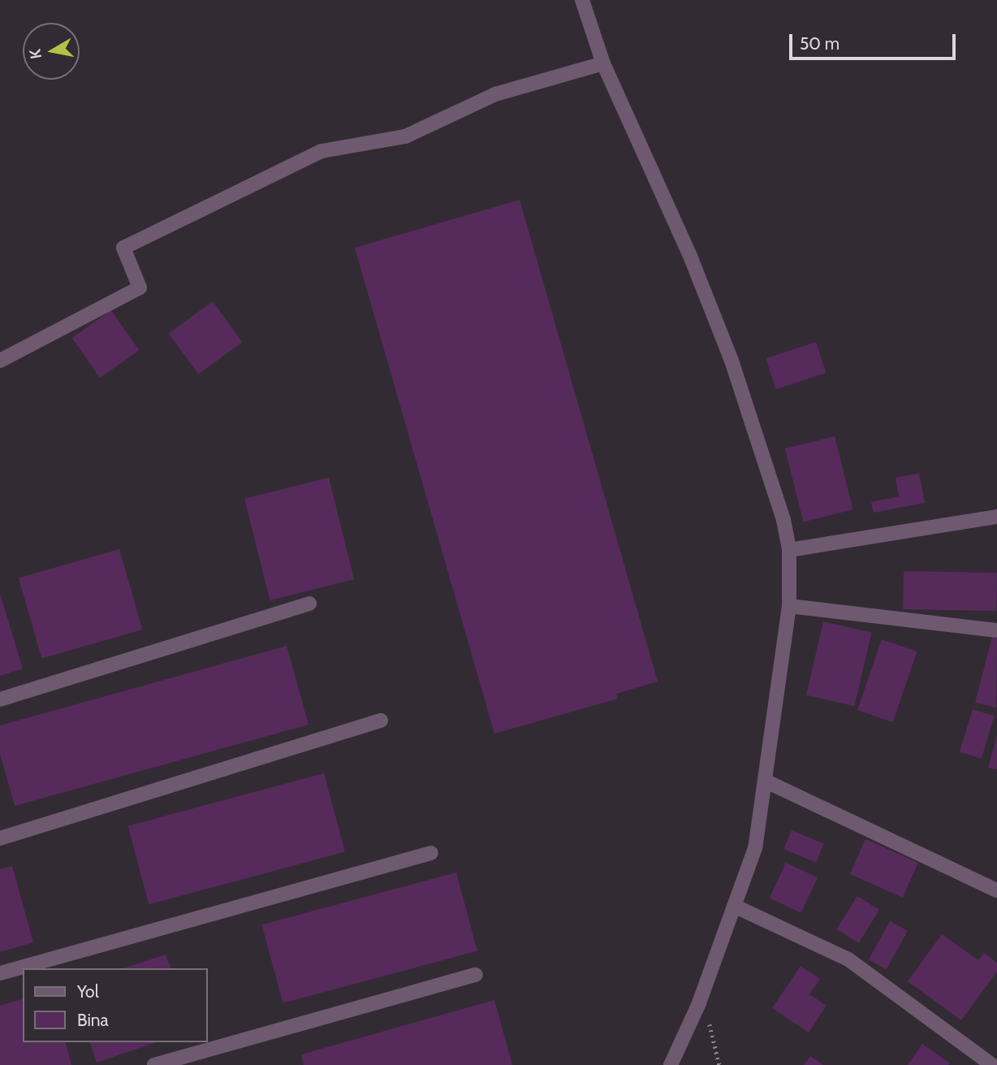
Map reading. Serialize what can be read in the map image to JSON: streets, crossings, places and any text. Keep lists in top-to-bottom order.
{
  "legend": ["Yol", "Bina"],
  "scale_bar": "50 m",
  "north": "left"
}
